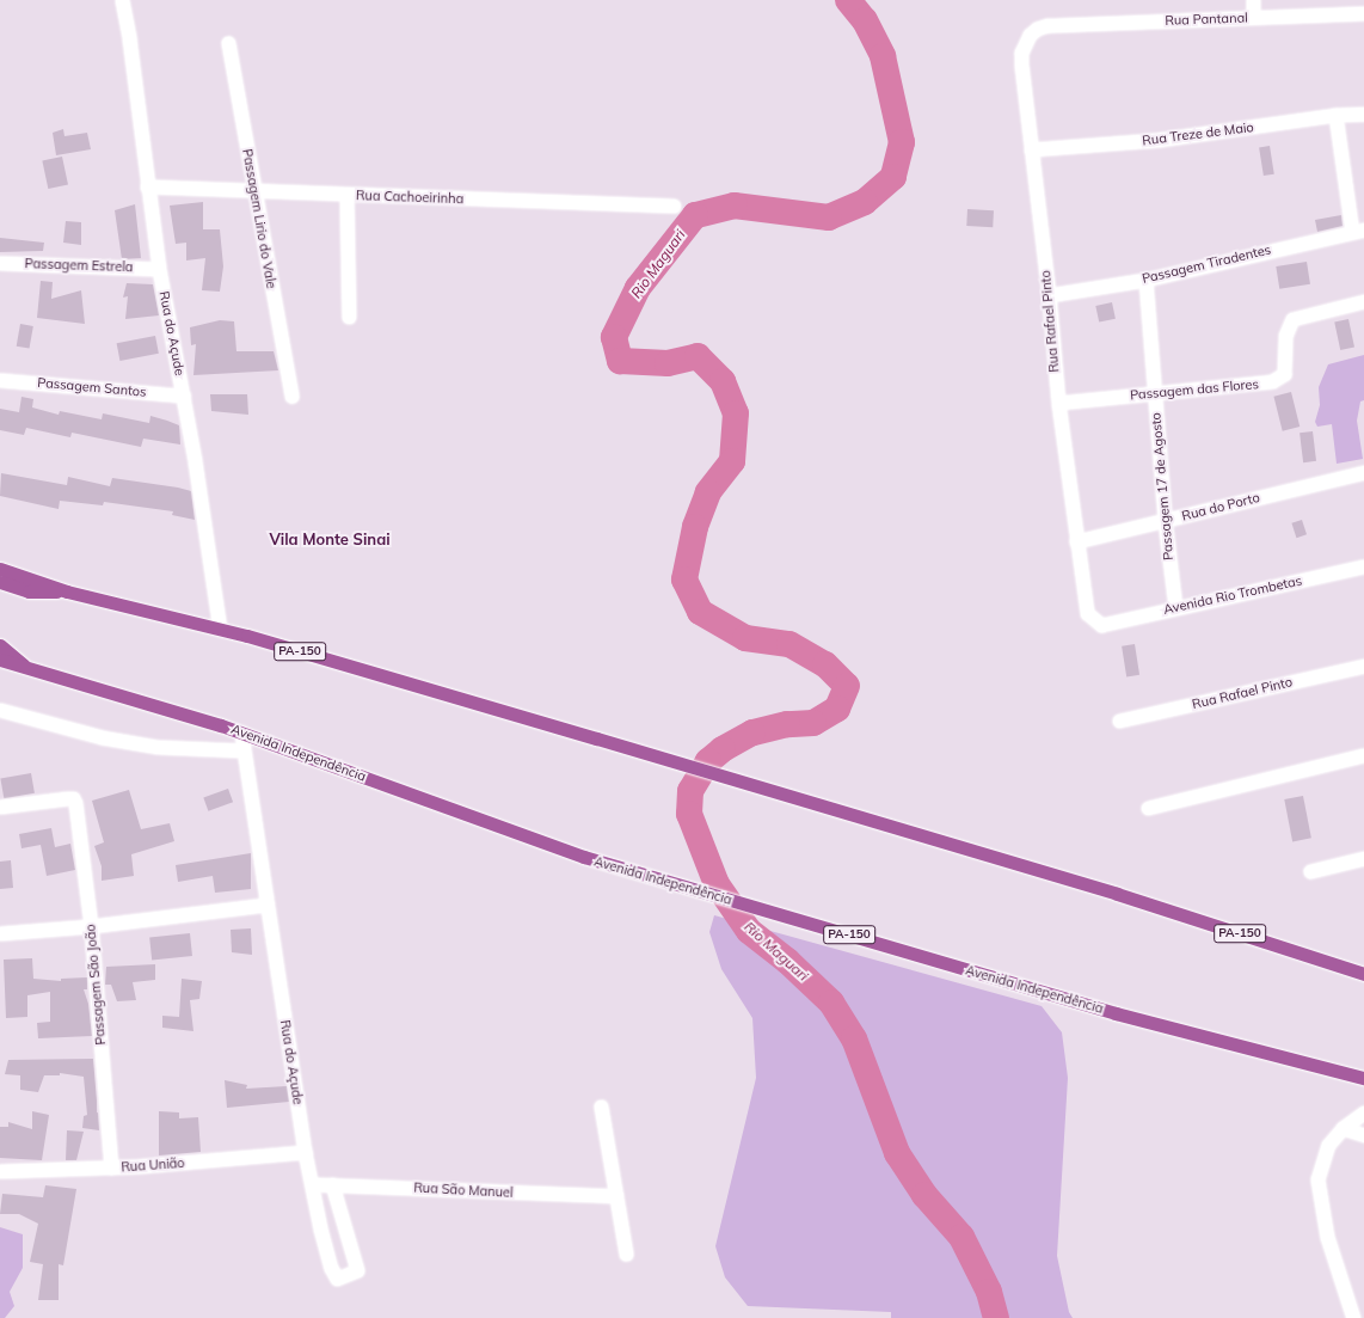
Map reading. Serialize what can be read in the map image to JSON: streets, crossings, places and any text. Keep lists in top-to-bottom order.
{
  "streets": {
    "main road": ["PA-150", "Avenida Independência"],
    "street": [
      "Rua Pantanal",
      "Rua Treze de Maio",
      "Rua Cachoeirinha",
      "Passagem Lirio do Vale",
      "Passagem Tiradentes",
      "Passagem Estrela",
      "Rua Rafael Pinto",
      "Rua do Açude",
      "Passagem Santos",
      "Passagem das Flores",
      "Passagem 17 de Agosto",
      "Rua do Porto",
      "Avenida Rio Trombetas",
      "Passagem São João",
      "Rua União",
      "Rua São Manuel"
    ]
  },
  "crossings": [
    ["Rua Pantanal", "Rua Rafael Pinto"],
    ["Rua Treze de Maio", "Rua Rafael Pinto"],
    ["Rua Cachoeirinha", "Passagem Lirio do Vale"],
    ["Rua Cachoeirinha", "Rua do Açude"],
    ["Passagem Tiradentes", "Rua Rafael Pinto"],
    ["Passagem Tiradentes", "Passagem 17 de Agosto"],
    ["Passagem Estrela", "Rua do Açude"],
    ["Rua Rafael Pinto", "Passagem das Flores"],
    ["Rua Rafael Pinto", "Rua do Porto"],
    ["Rua Rafael Pinto", "Avenida Rio Trombetas"],
    ["Rua do Açude", "Passagem Santos"],
    ["Rua do Açude", "PA-150"],
    ["Rua do Açude", "Avenida Independência"],
    ["Rua do Açude", "Rua União"],
    ["Rua do Açude", "Rua São Manuel"],
    ["Passagem das Flores", "Passagem 17 de Agosto"],
    ["Passagem 17 de Agosto", "Rua do Porto"],
    ["Passagem 17 de Agosto", "Avenida Rio Trombetas"],
    ["Passagem São João", "Rua União"]
  ],
  "districts": ["Vila Monte Sinai"],
  "water": ["Rio Maguari"]
}
